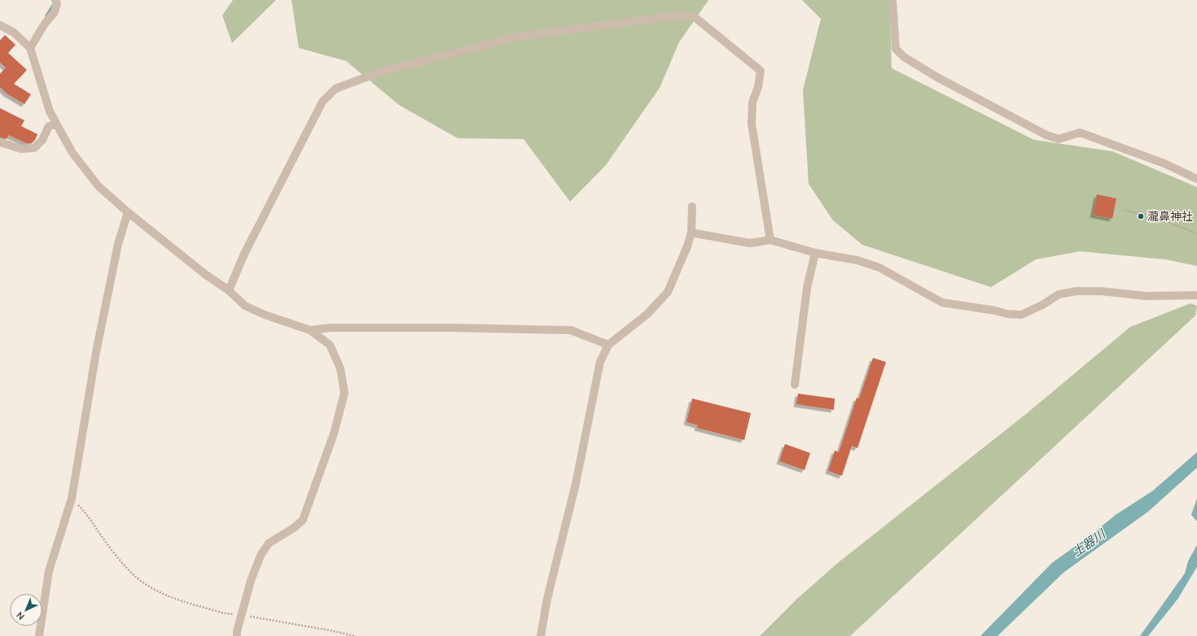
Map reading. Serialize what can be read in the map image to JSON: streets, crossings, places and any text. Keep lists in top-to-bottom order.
{
  "water": ["土器川"],
  "places": ["瀧鼻神社"],
  "north": "bottom left"
}
